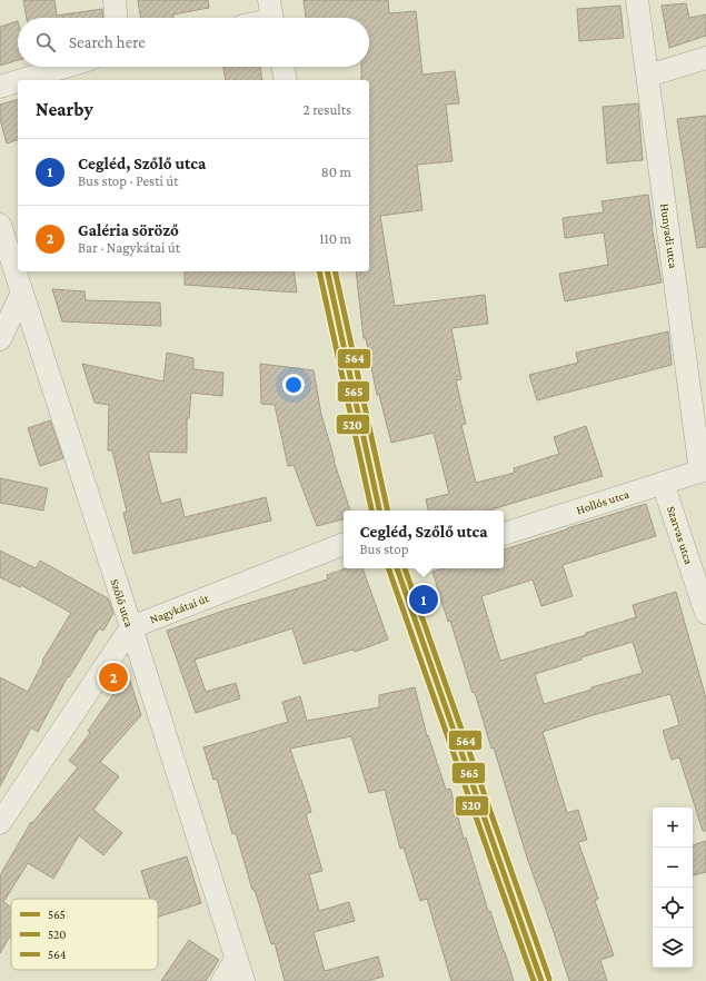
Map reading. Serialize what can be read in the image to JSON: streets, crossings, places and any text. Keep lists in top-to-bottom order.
{
  "streets": {
    "street": [
      "Hunyadi utca",
      "Hollós utca",
      "Szarvas utca",
      "Szőlő utca",
      "Nagykátai út"
    ]
  },
  "crossings": [
    ["Hunyadi utca", "Hollós utca"],
    ["Hollós utca", "Szarvas utca"],
    ["Szőlő utca", "Nagykátai út"]
  ],
  "lines": ["transit line 565", "transit line 520", "transit line 564"],
  "legend": ["565", "520", "564"],
  "page": {
    "search": "Search here",
    "heading": ["Nearby", "2 results"],
    "list": [
      {
        "mark": "1",
        "name": "Cegléd, Szőlő utca",
        "note": "Bus stop · Pesti út",
        "value": "80 m"
      },
      {
        "mark": "2",
        "name": "Galéria söröző",
        "note": "Bar · Nagykátai út",
        "value": "110 m"
      }
    ],
    "popup": ["Cegléd, Szőlő utca", "Bus stop"],
    "pins": ["1", "2"],
    "map_buttons": ["+", "−"]
  }
}
